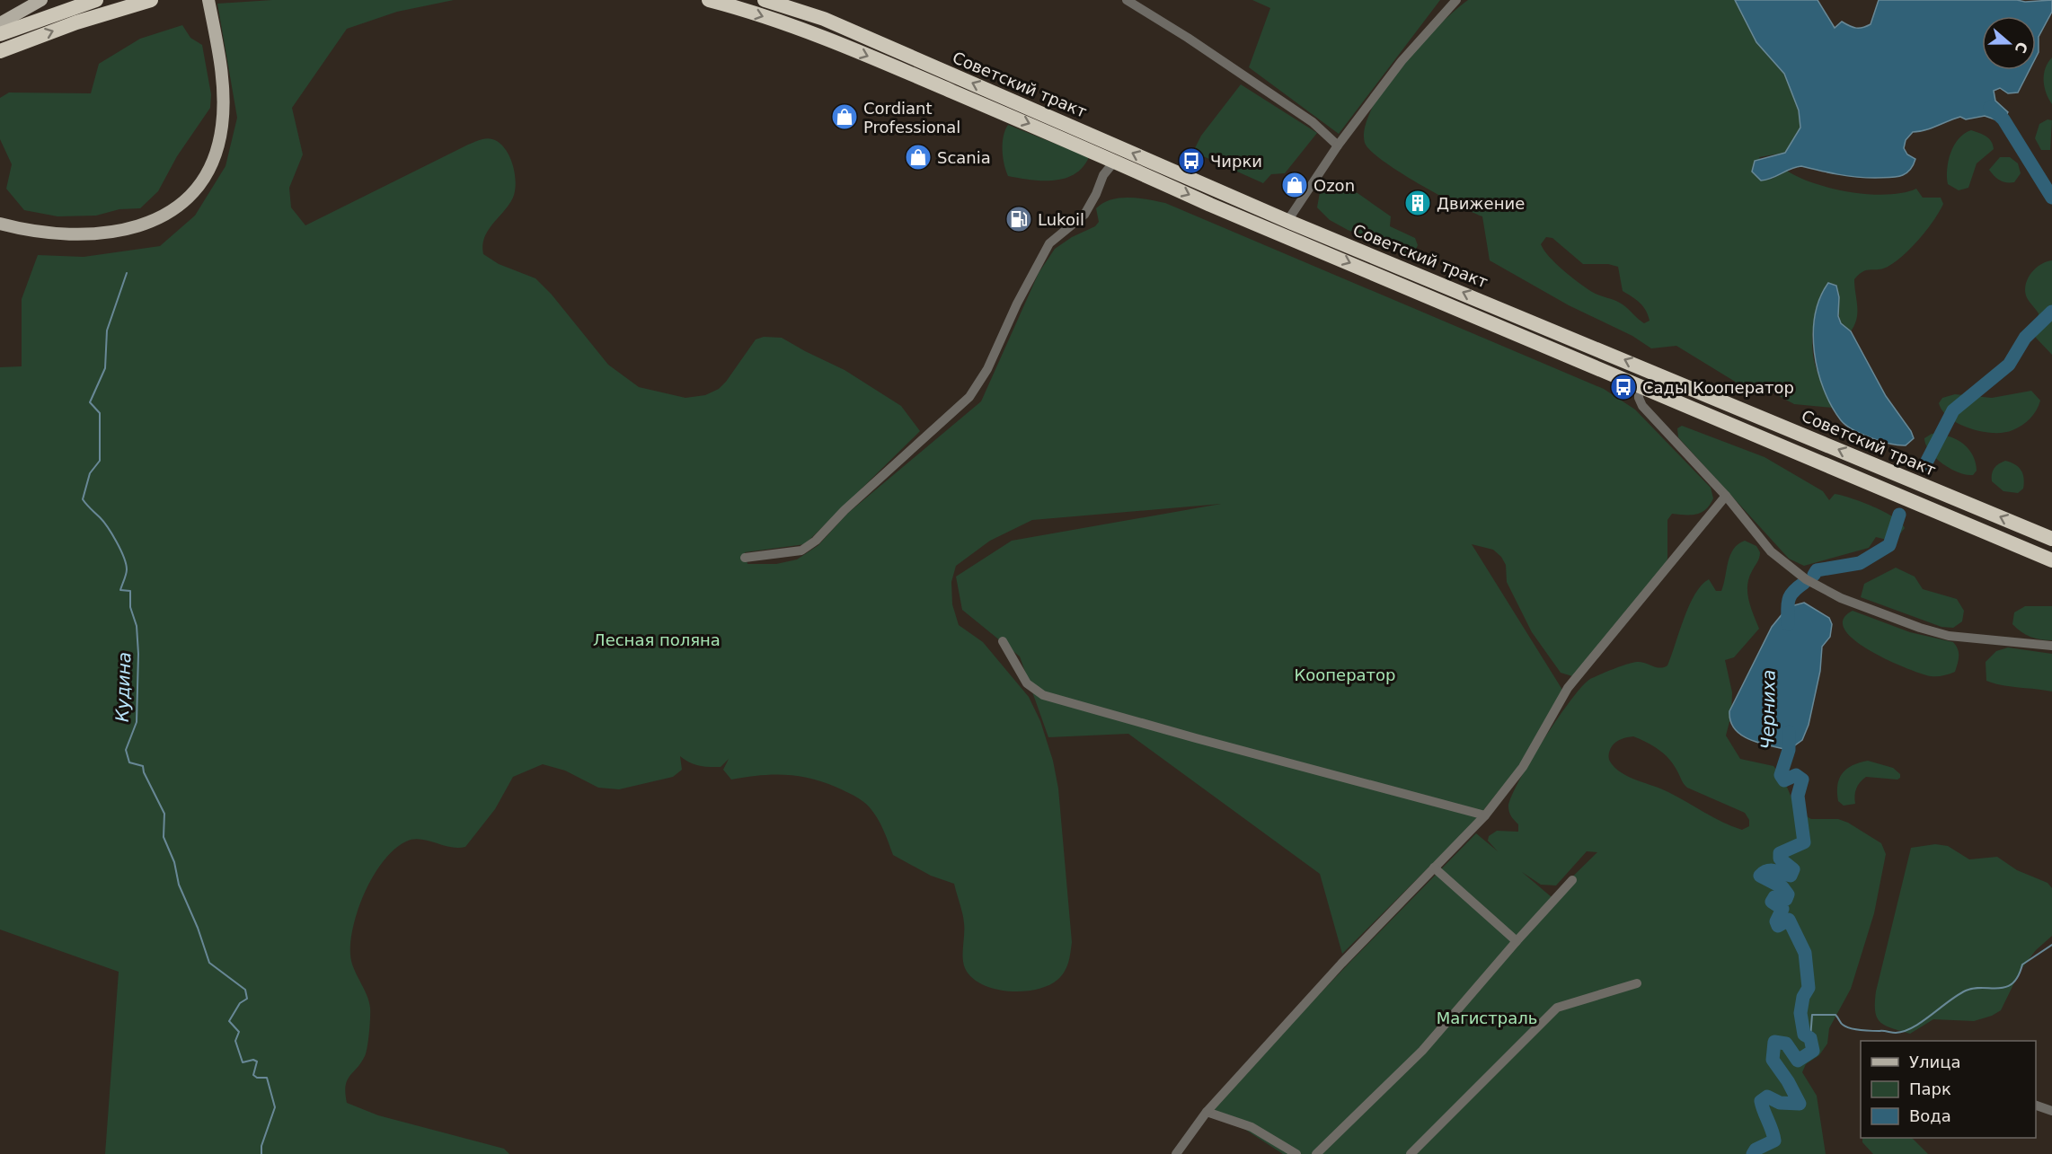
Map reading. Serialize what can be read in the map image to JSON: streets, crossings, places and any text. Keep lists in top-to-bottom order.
{
  "streets": {
    "highway": ["Советский тракт"]
  },
  "water": ["Кудина", "Черниха"],
  "parks": ["Лесная поляна", "Кооператор", "Магистраль"],
  "places": {
    "shop": ["Cordiant Professional", "Scania", "Ozon"],
    "bus stop": ["Чирки", "Сады Кооператор"],
    "building": ["Движение"],
    "fuel station": ["Lukoil"]
  },
  "legend": ["Улица", "Парк", "Вода"],
  "north": "right"
}
